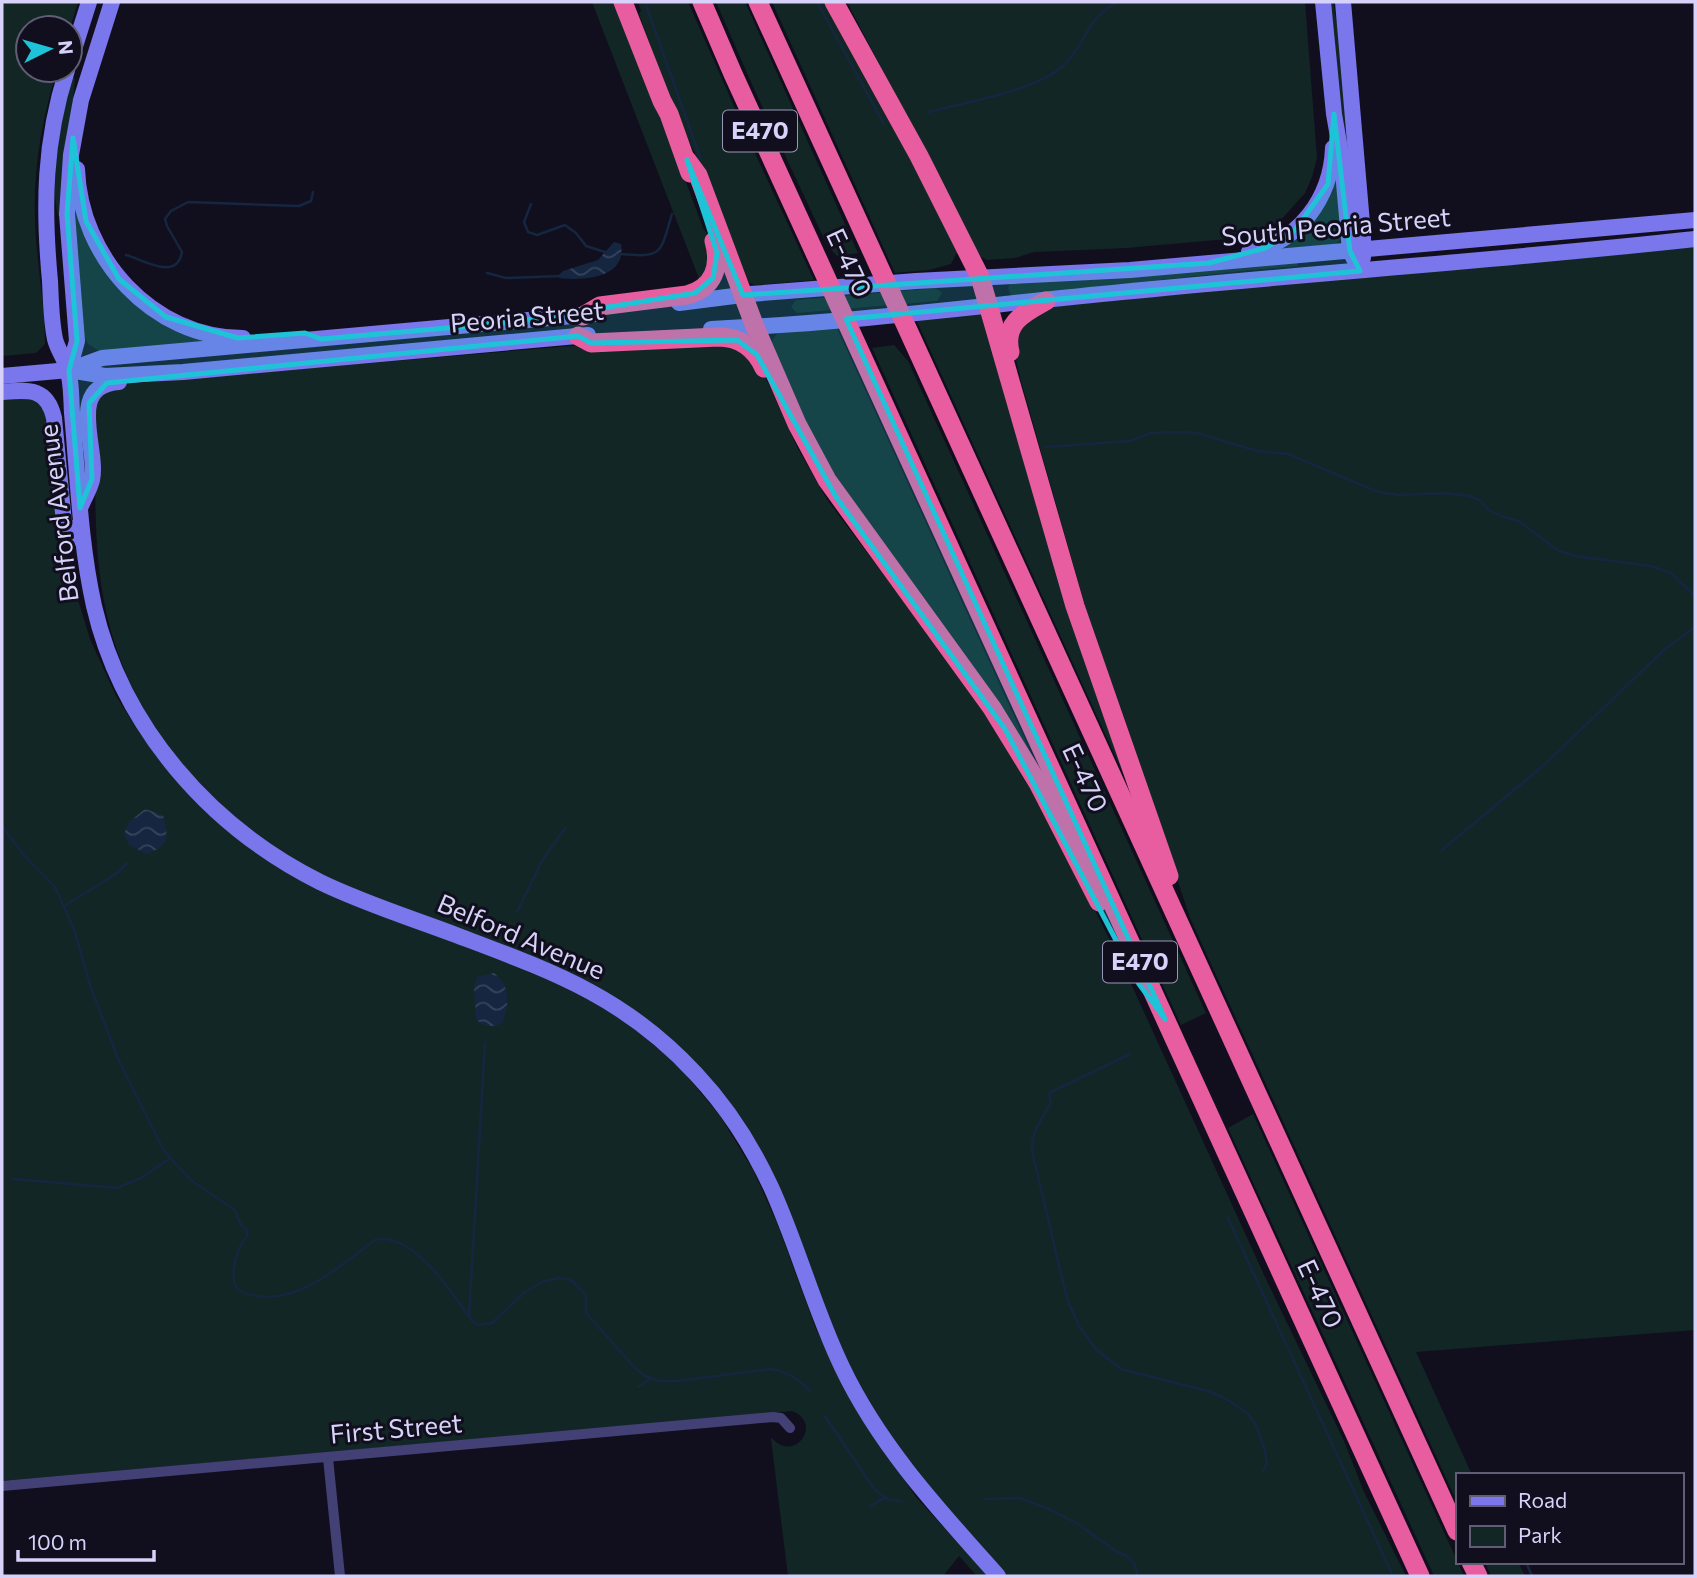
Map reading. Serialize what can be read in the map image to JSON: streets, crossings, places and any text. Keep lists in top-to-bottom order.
{
  "streets": {
    "highway": ["E470", "E-470"],
    "main road": ["South Peoria Street", "Peoria Street", "Belford Avenue"],
    "street": ["First Street"]
  },
  "crossings": [
    ["South Peoria Street", "Peoria Street"],
    ["Peoria Street", "Belford Avenue"]
  ],
  "legend": ["Road", "Park"],
  "scale_bar": "100 m",
  "north": "right"
}
